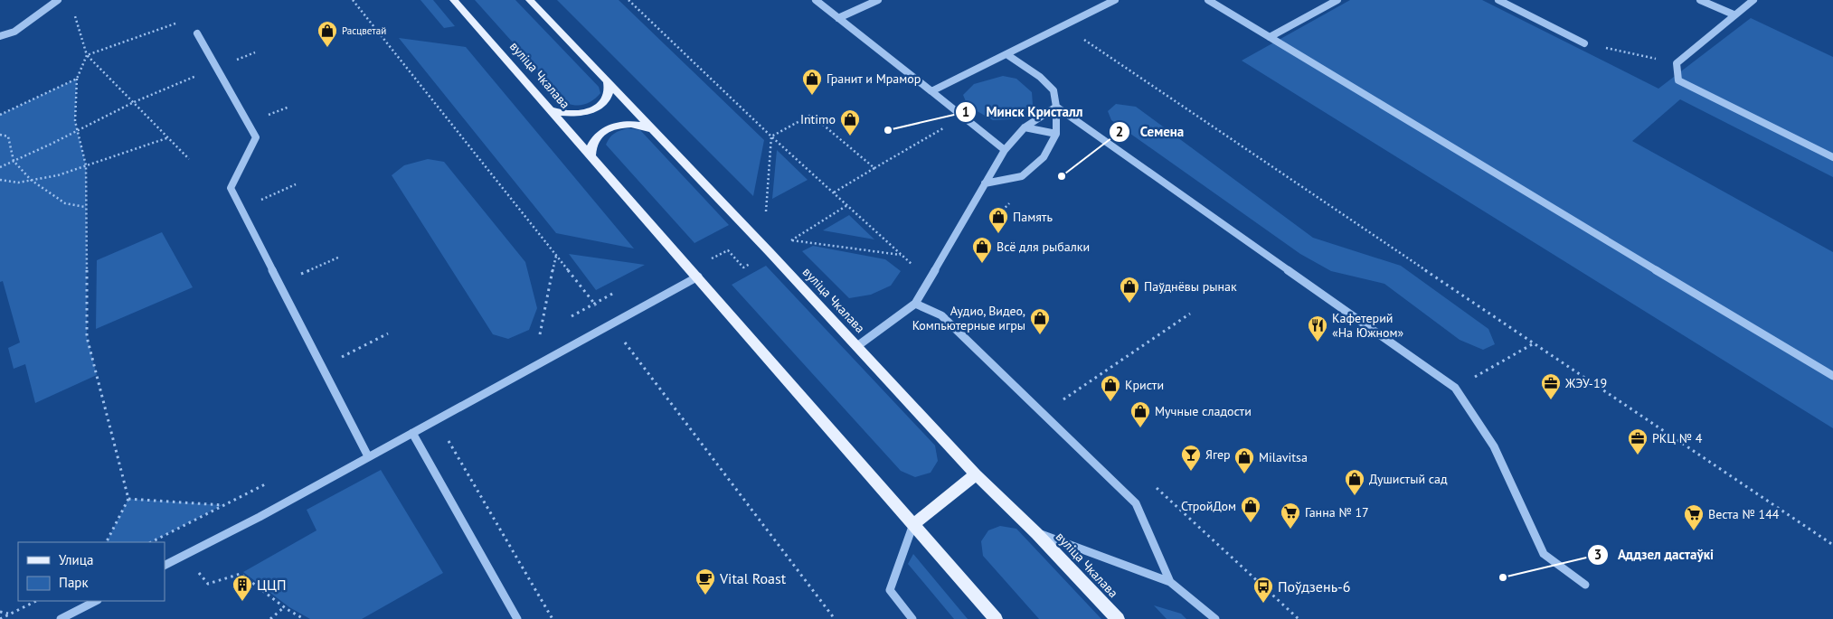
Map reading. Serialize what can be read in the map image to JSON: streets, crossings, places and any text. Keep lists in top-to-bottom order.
{
  "streets": {
    "main road": ["вуліца Чкалава"]
  },
  "places": {
    "shop": [
      "Расцветай",
      "Гранит и Мрамор",
      "Intimo",
      "Память",
      "Всё для рыбалки",
      "Паўднёвы рынак",
      "Аудио, Видео, Компьютерные игры",
      "Кристи",
      "Мучные сладости",
      "Milavitsa",
      "Душистый сад",
      "СтройДом"
    ],
    "other": ["Минск Кристалл", "Семена", "Аддзел дастаўкі"],
    "restaurant": ["Кафетерий «На Южном»"],
    "office": ["ЖЭУ-19", "РКЦ № 4"],
    "bar": ["Ягер"],
    "supermarket": ["Ганна № 17", "Веста № 144"],
    "cafe": ["Vital Roast"],
    "building": ["ЦЦП"],
    "bus stop": ["Поўдзень-6"]
  },
  "legend": ["Улица", "Парк"]
}
